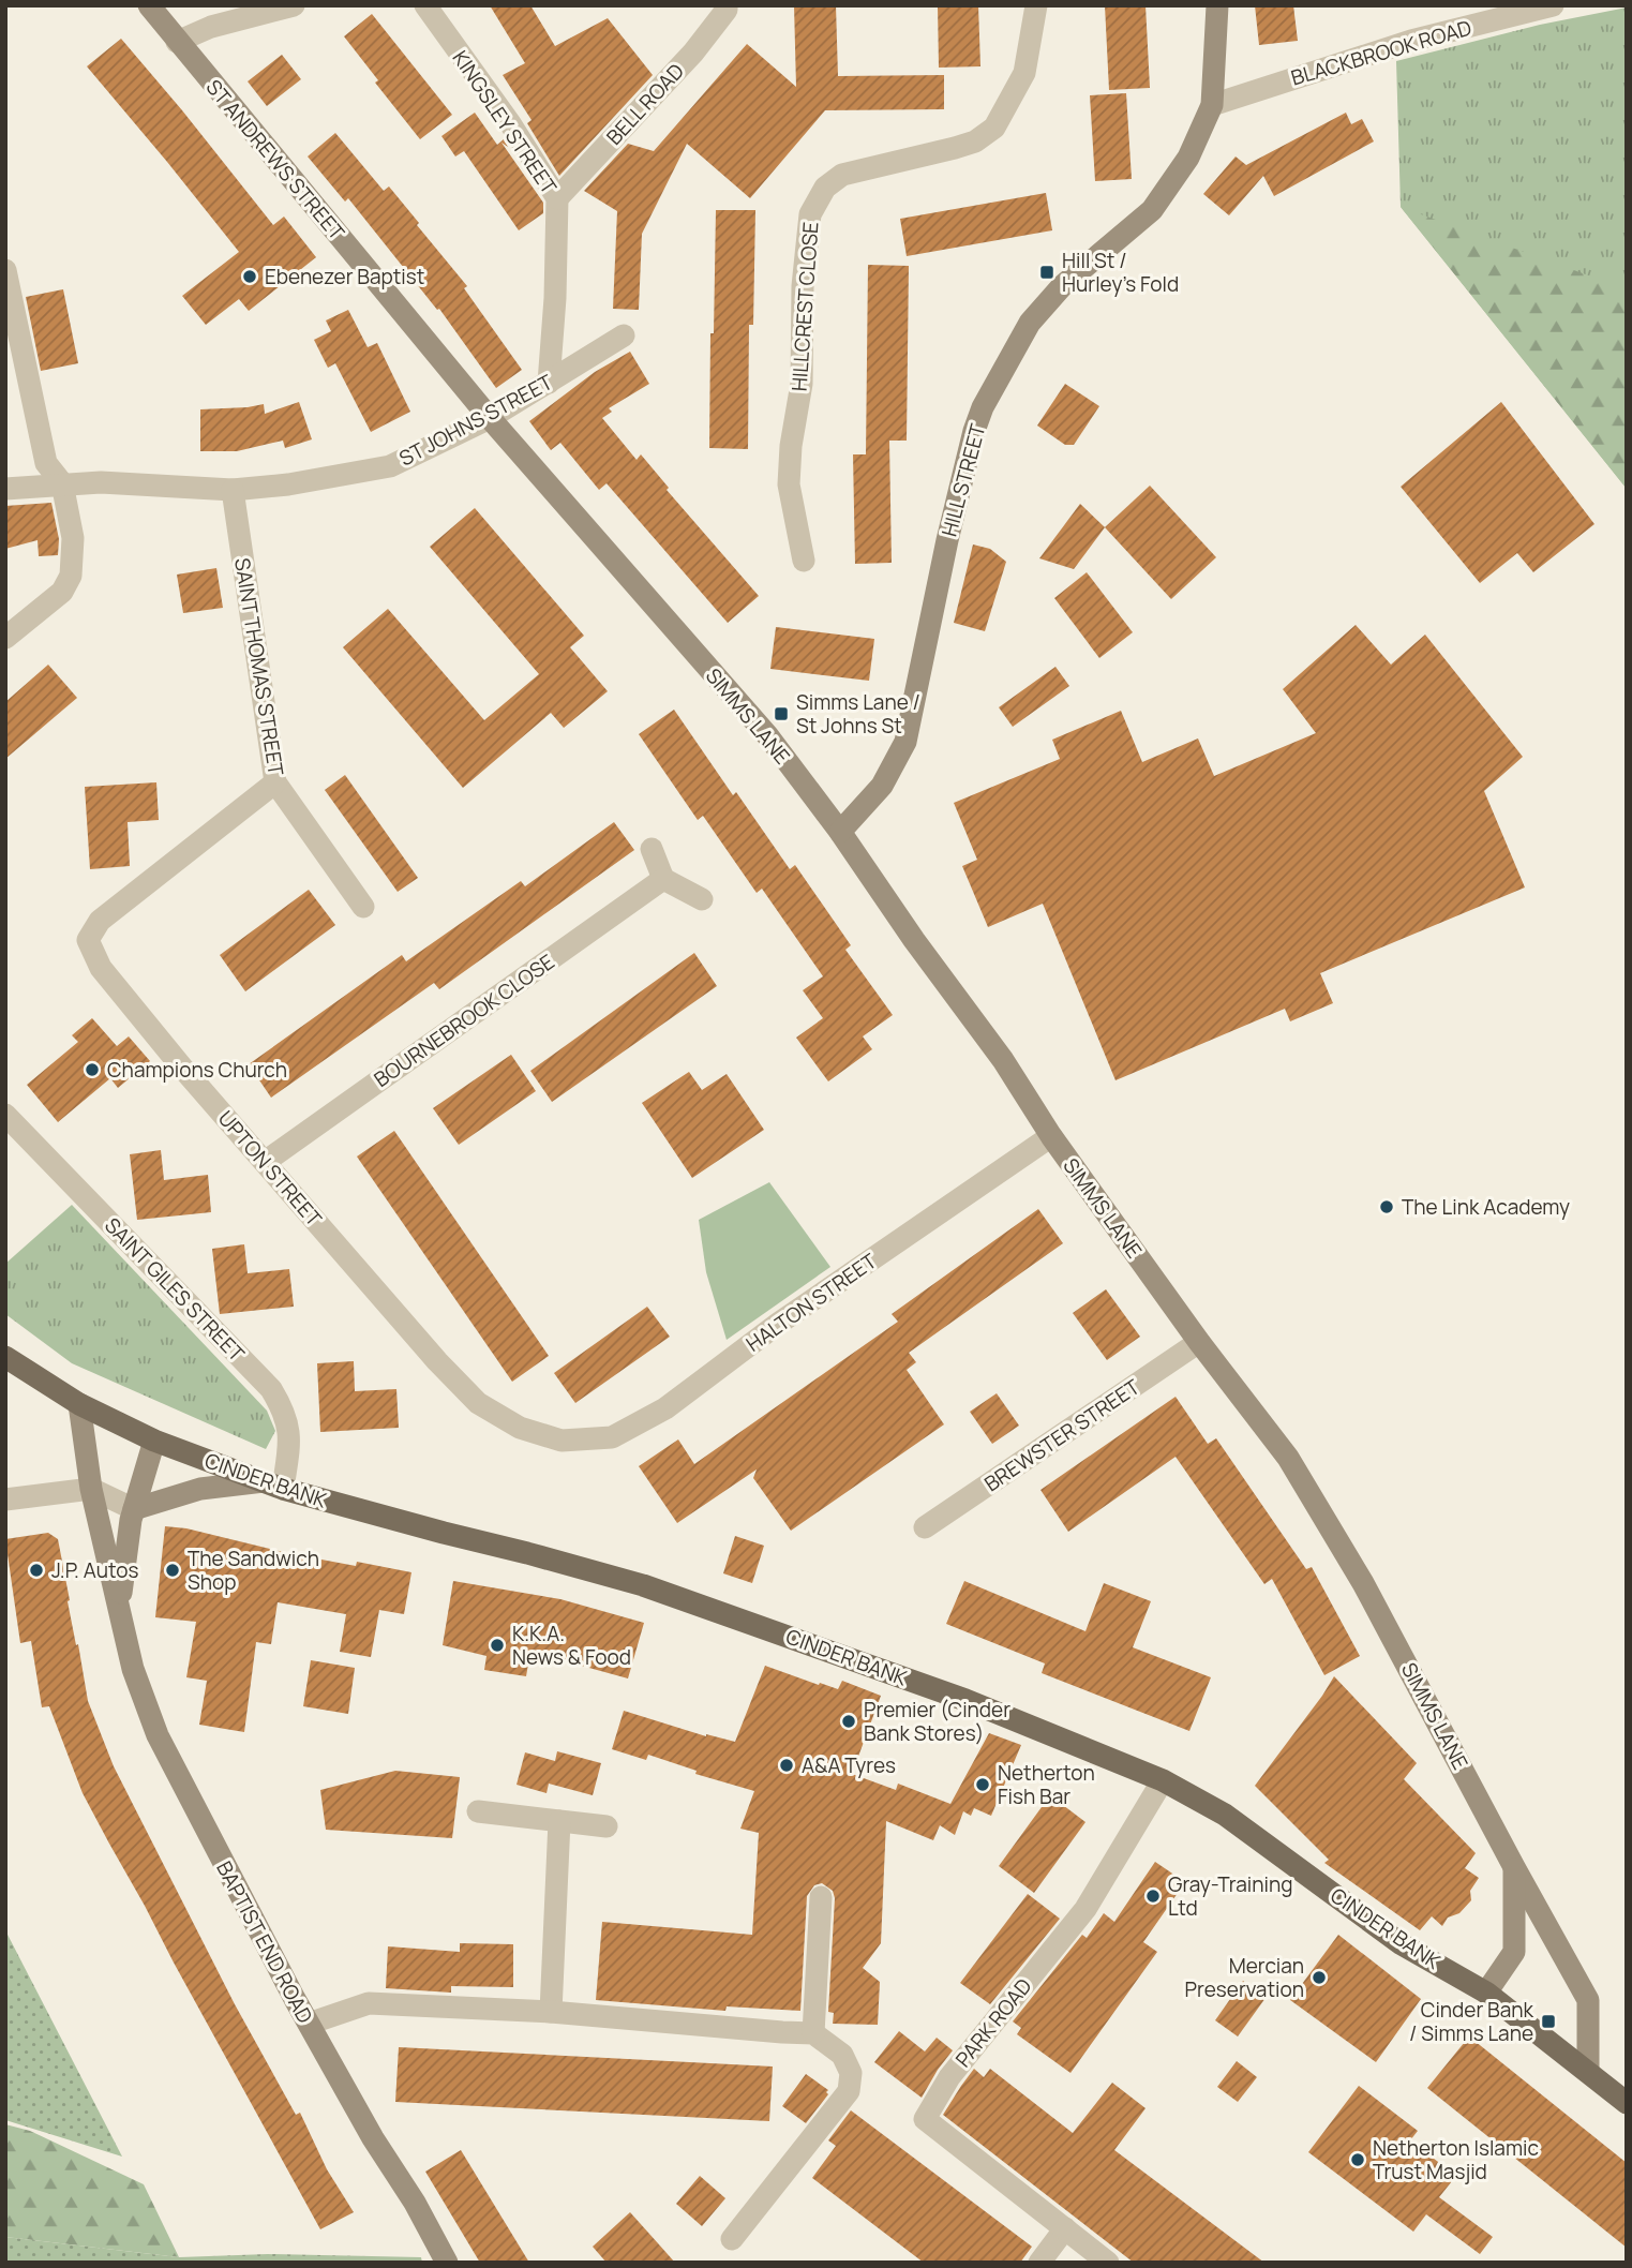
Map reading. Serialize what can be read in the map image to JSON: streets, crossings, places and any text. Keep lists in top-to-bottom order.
{
  "streets": {
    "main road": ["CINDER BANK"],
    "street": [
      "BLACKBROOK ROAD",
      "BELL ROAD",
      "KINGSLEY STREET",
      "ST ANDREWS STREET",
      "HILLCREST CLOSE",
      "ST JOHNS STREET",
      "HILL STREET",
      "SAINT THOMAS STREET",
      "SIMMS LANE",
      "BOURNEBROOK CLOSE",
      "UPTON STREET",
      "SAINT GILES STREET",
      "HALTON STREET",
      "BREWSTER STREET",
      "BAPTIST END ROAD",
      "PARK ROAD"
    ]
  },
  "crossings": [
    ["BLACKBROOK ROAD", "HILL STREET"],
    ["BELL ROAD", "KINGSLEY STREET"],
    ["KINGSLEY STREET", "ST JOHNS STREET"],
    ["ST ANDREWS STREET", "ST JOHNS STREET"],
    ["ST ANDREWS STREET", "SIMMS LANE"],
    ["ST JOHNS STREET", "SAINT THOMAS STREET"],
    ["ST JOHNS STREET", "SIMMS LANE"],
    ["HILL STREET", "SIMMS LANE"],
    ["SAINT THOMAS STREET", "UPTON STREET"],
    ["SIMMS LANE", "HALTON STREET"],
    ["SIMMS LANE", "BREWSTER STREET"],
    ["SIMMS LANE", "CINDER BANK"],
    ["BOURNEBROOK CLOSE", "UPTON STREET"],
    ["UPTON STREET", "HALTON STREET"],
    ["SAINT GILES STREET", "CINDER BANK"],
    ["CINDER BANK", "BAPTIST END ROAD"],
    ["CINDER BANK", "PARK ROAD"]
  ],
  "places": {
    "transit": ["Hill St / Hurley's Fold", "Simms Lane / St Johns St", "Cinder Bank / Simms Lane"],
    "other": [
      "Ebenezer Baptist",
      "Champions Church",
      "The Link Academy",
      "J.P. Autos",
      "The Sandwich Shop",
      "K.K.A. News & Food",
      "Premier (Cinder Bank Stores)",
      "A&A Tyres",
      "Netherton Fish Bar",
      "Gray-Training Ltd",
      "Mercian Preservation",
      "Netherton Islamic Trust Masjid"
    ]
  }
}
